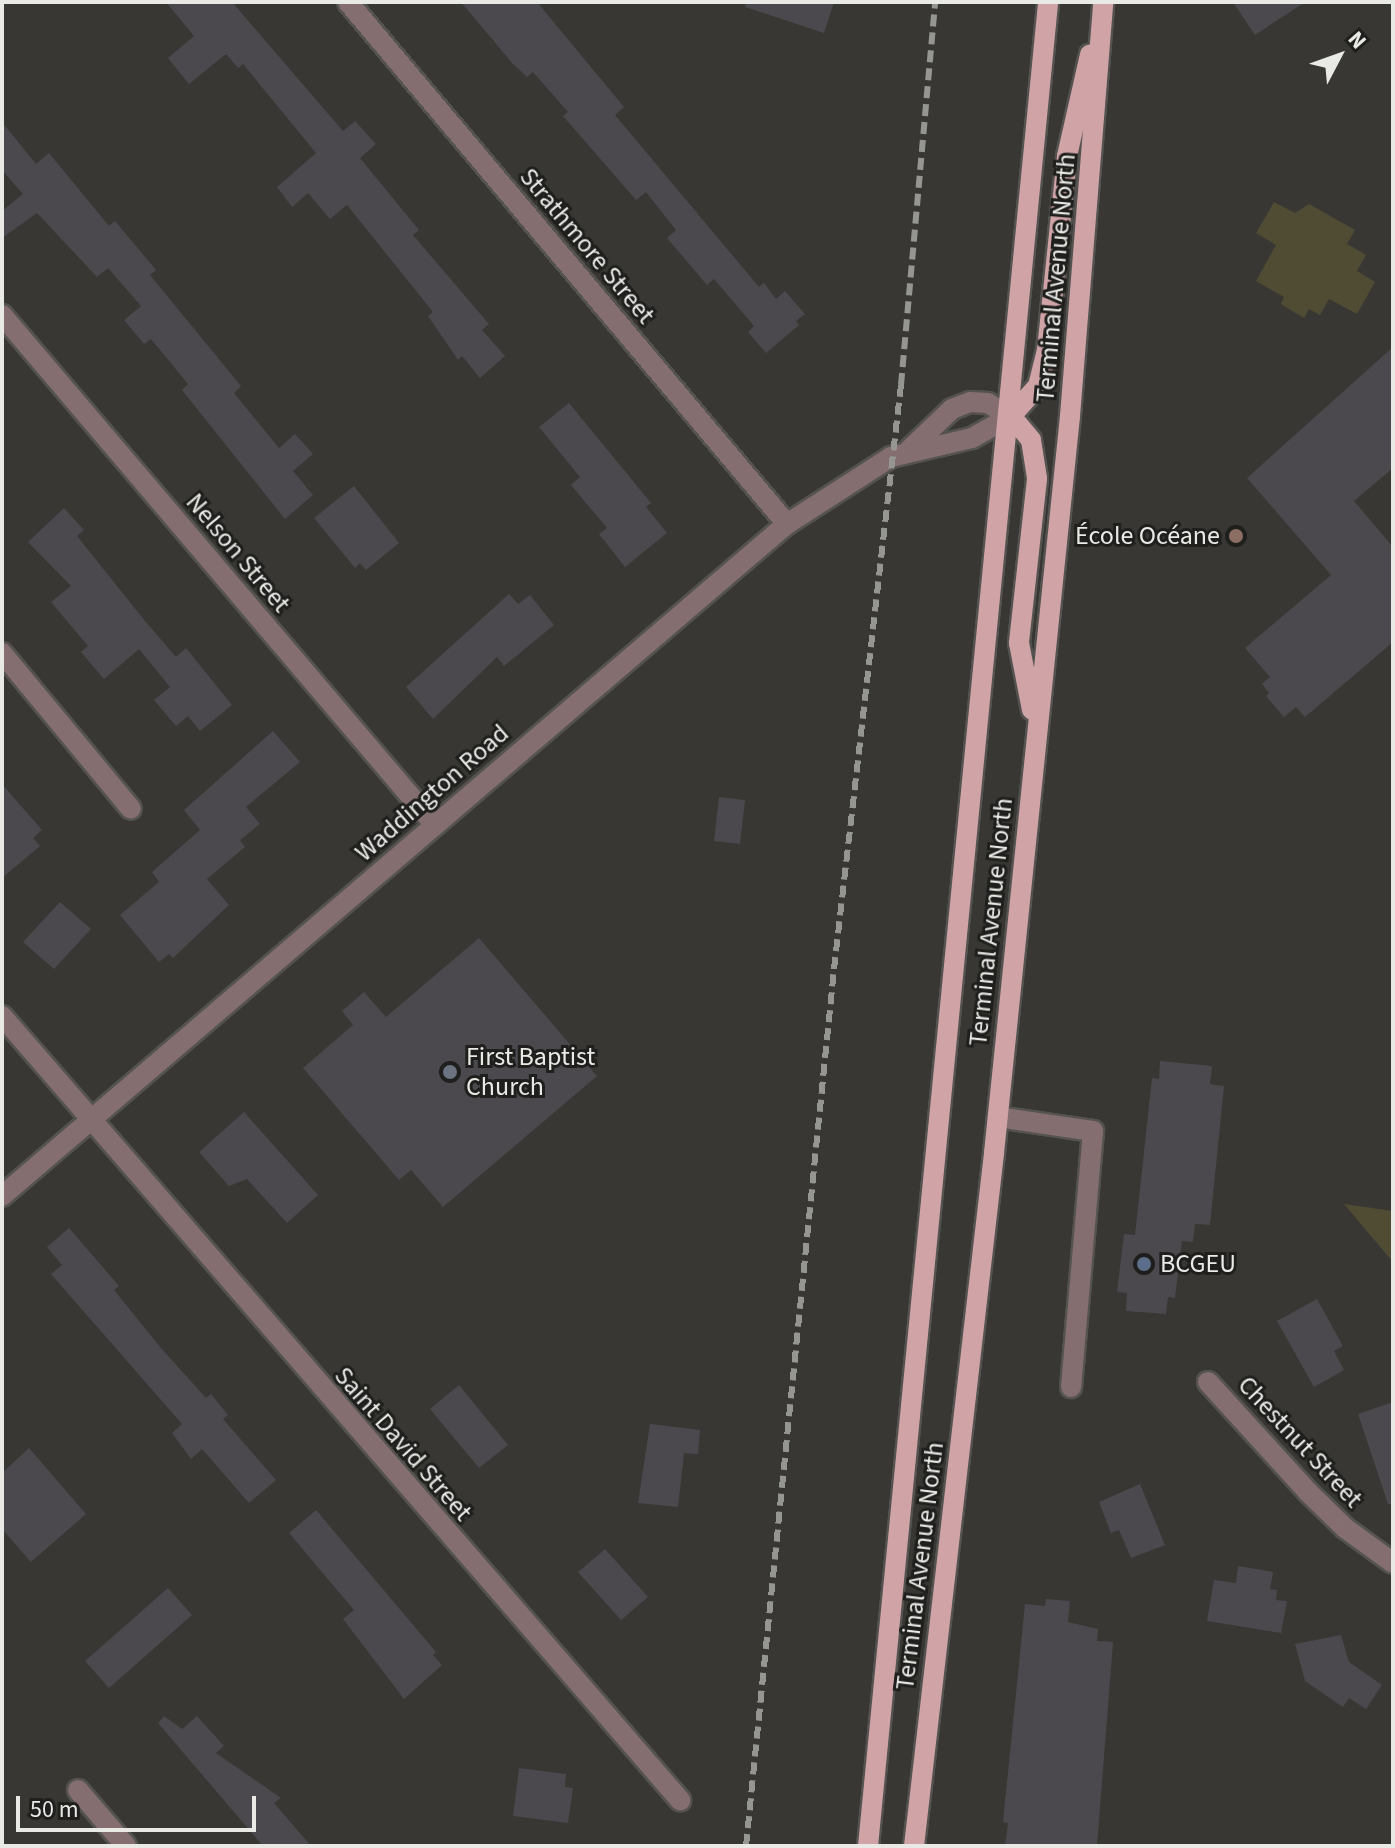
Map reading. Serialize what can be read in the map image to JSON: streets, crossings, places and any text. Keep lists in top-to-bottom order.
{
  "streets": {
    "main road": ["Terminal Avenue North"],
    "street": [
      "Strathmore Street",
      "Nelson Street",
      "Waddington Road",
      "Chestnut Street",
      "Saint David Street"
    ]
  },
  "crossings": [
    ["Strathmore Street", "Waddington Road"],
    ["Terminal Avenue North", "Waddington Road"],
    ["Nelson Street", "Waddington Road"],
    ["Waddington Road", "Saint David Street"]
  ],
  "places": ["École Océane", "First Baptist Church", "BCGEU"],
  "scale_bar": "50 m",
  "north": "top right"
}
